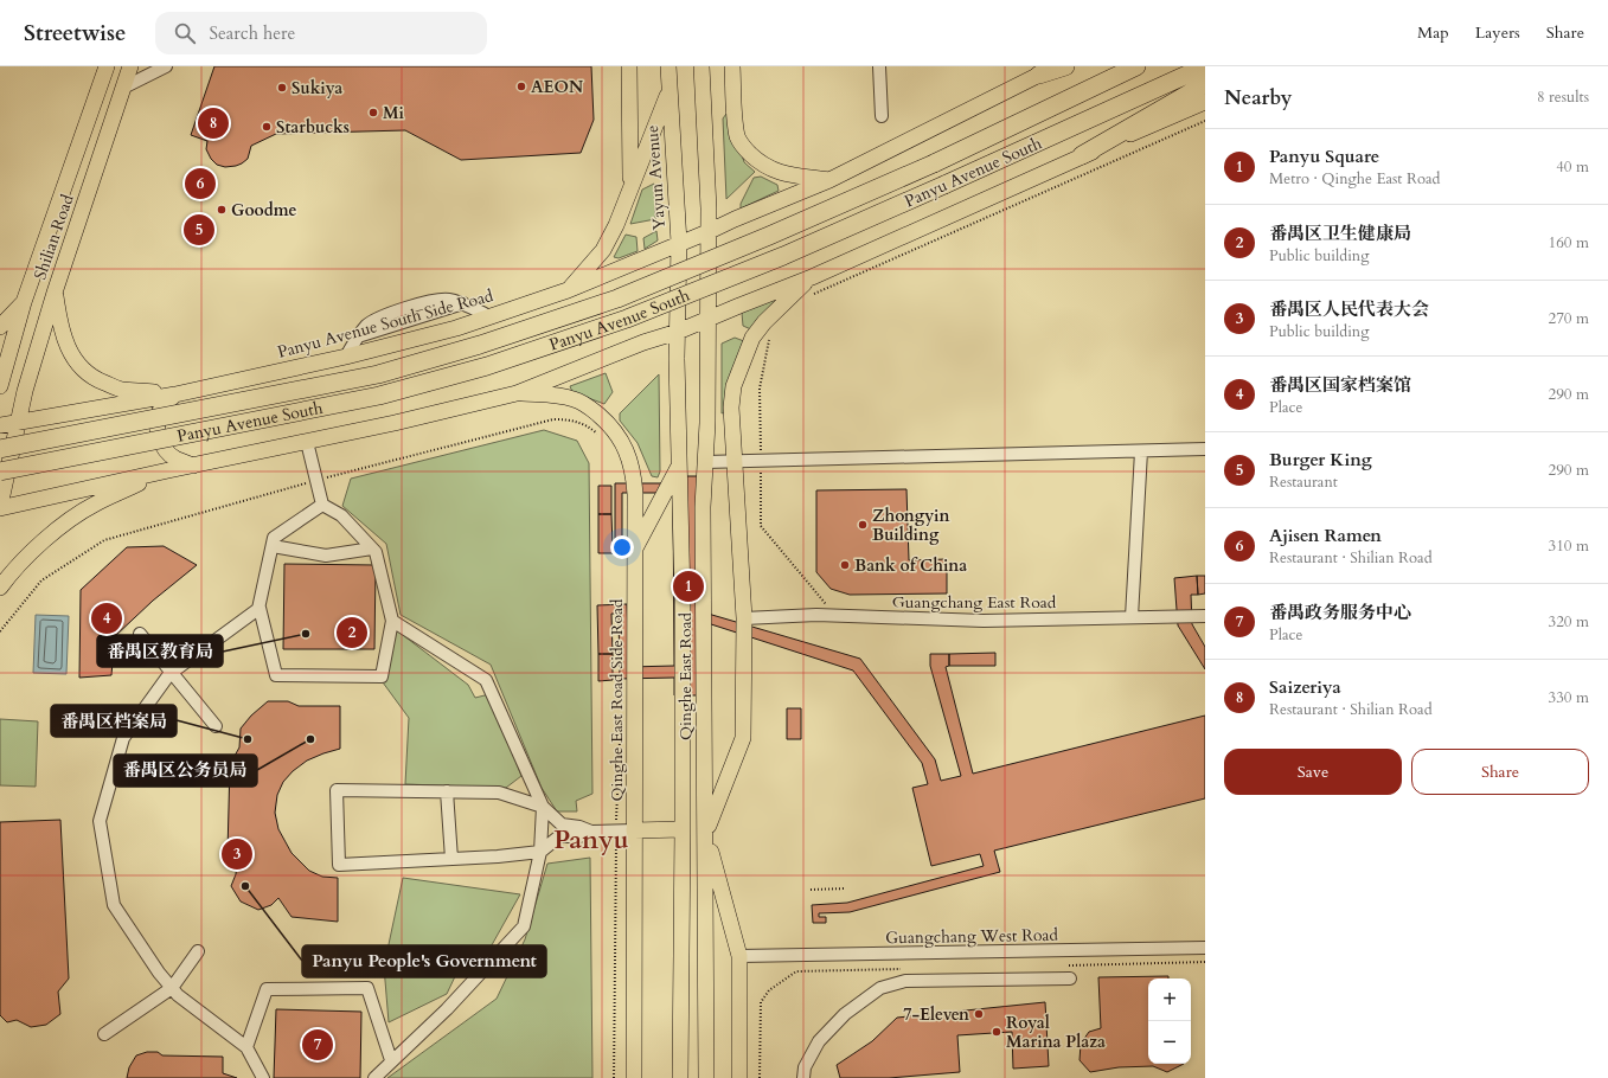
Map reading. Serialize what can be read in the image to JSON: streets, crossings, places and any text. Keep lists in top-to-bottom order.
{
  "streets": {
    "highway": ["Panyu Avenue South"],
    "main road": [
      "Yayun Avenue",
      "Shilian Road",
      "Panyu Avenue South Side Road",
      "Qinghe East Road",
      "Qinghe East Road Side Road"
    ],
    "street": ["Guangchang East Road", "Guangchang West Road"]
  },
  "crossings": [
    ["Yayun Avenue", "Panyu Avenue South Side Road"],
    ["Yayun Avenue", "Qinghe East Road"],
    ["Shilian Road", "Panyu Avenue South Side Road"],
    ["Panyu Avenue South Side Road", "Qinghe East Road"]
  ],
  "districts": ["Panyu"],
  "places": [
    "AEON",
    "Sukiya",
    "Mi",
    "Starbucks",
    "Goodme",
    "Zhongyin Building",
    "Bank of China",
    "番禺区教育局",
    "番禺区档案局",
    "番禺区公务员局",
    "Panyu People's Government",
    "7-Eleven",
    "Royal Marina Plaza"
  ],
  "page": {
    "header": "Streetwise",
    "search": "Search here",
    "nav": ["Map", "Layers", "Share"],
    "heading": ["Nearby", "8 results"],
    "pins": [
      "8",
      "6",
      "5",
      "1",
      "4",
      "2",
      "3",
      "7"
    ],
    "list": [
      {
        "mark": "1",
        "name": "Panyu Square",
        "note": "Metro · Qinghe East Road",
        "value": "40 m"
      },
      {
        "mark": "2",
        "name": "番禺区卫生健康局",
        "note": "Public building",
        "value": "160 m"
      },
      {
        "mark": "3",
        "name": "番禺区人民代表大会",
        "note": "Public building",
        "value": "270 m"
      },
      {
        "mark": "4",
        "name": "番禺区国家档案馆",
        "note": "Place",
        "value": "290 m"
      },
      {
        "mark": "5",
        "name": "Burger King",
        "note": "Restaurant",
        "value": "290 m"
      },
      {
        "mark": "6",
        "name": "Ajisen Ramen",
        "note": "Restaurant · Shilian Road",
        "value": "310 m"
      },
      {
        "mark": "7",
        "name": "番禺政务服务中心",
        "note": "Place",
        "value": "320 m"
      },
      {
        "mark": "8",
        "name": "Saizeriya",
        "note": "Restaurant · Shilian Road",
        "value": "330 m"
      }
    ],
    "buttons": ["Save", "Share"],
    "map_buttons": ["+", "−"]
  }
}
